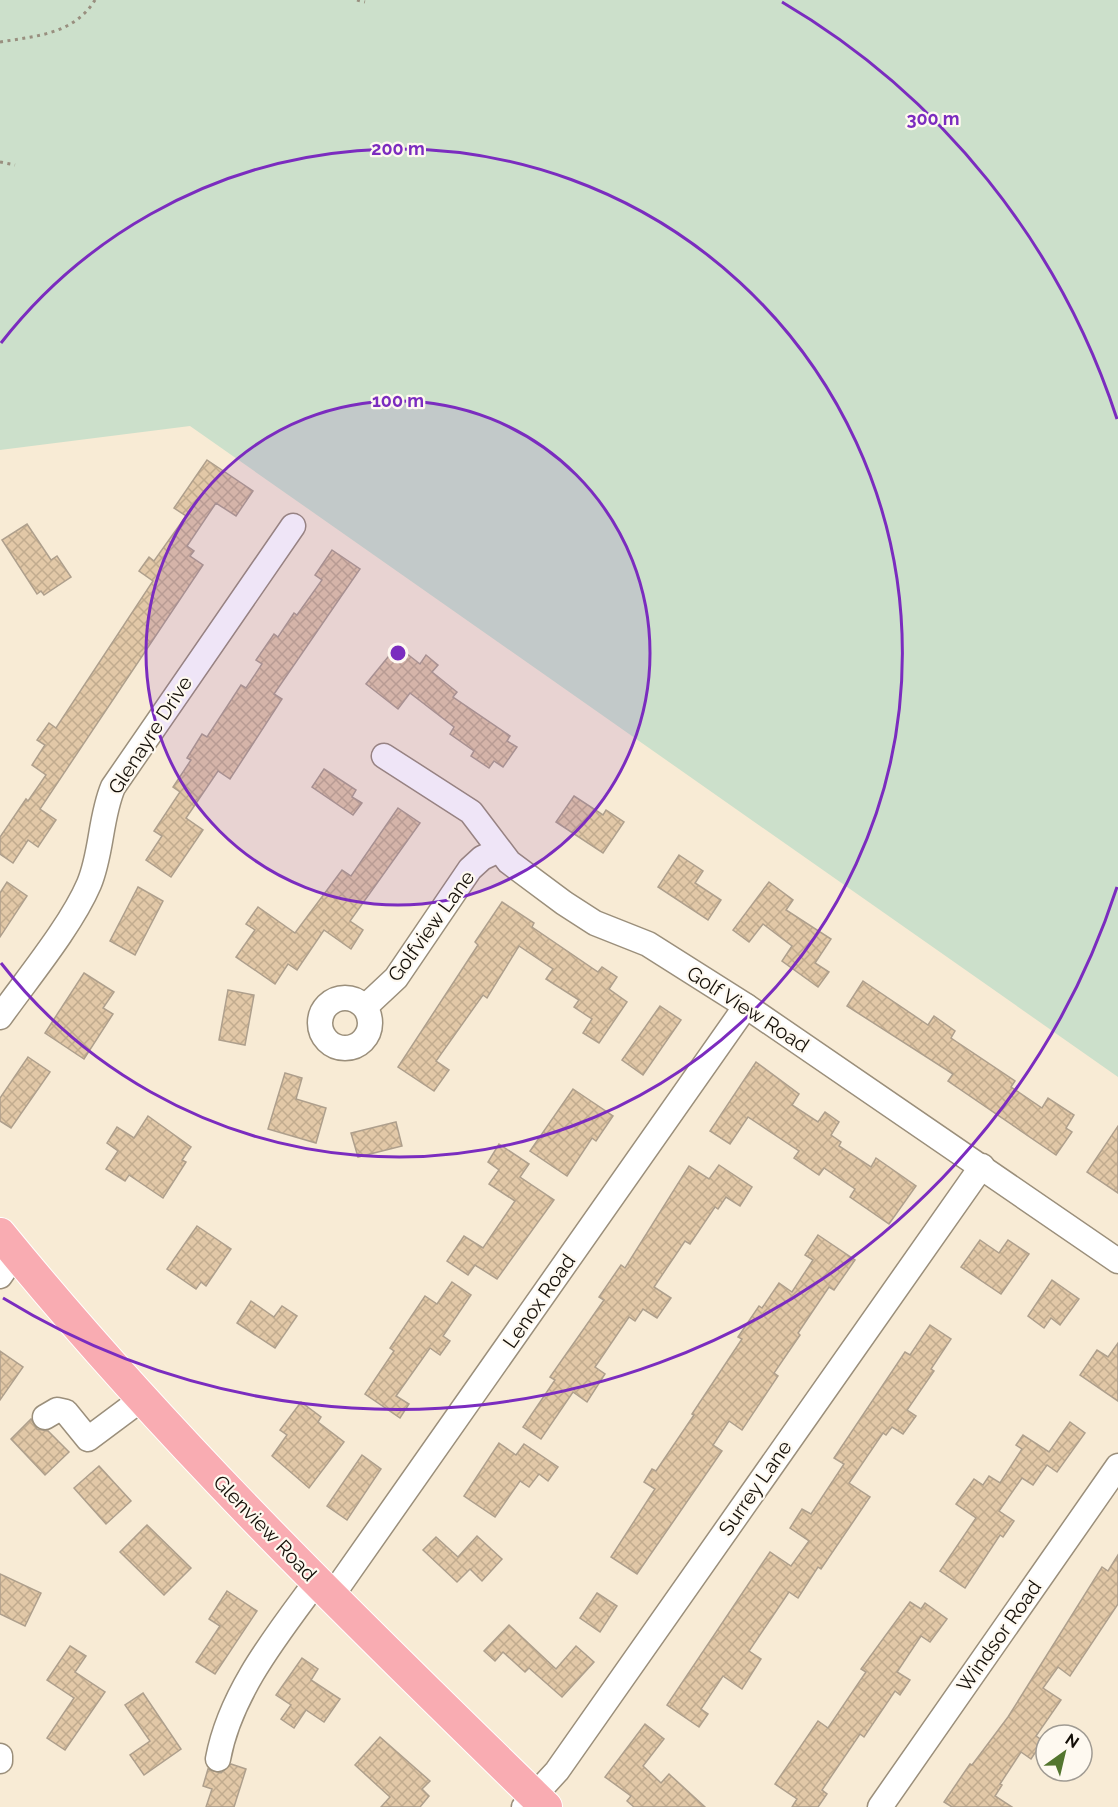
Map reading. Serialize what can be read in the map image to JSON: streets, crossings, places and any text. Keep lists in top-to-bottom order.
{
  "streets": {
    "main road": ["Glenview Road"],
    "street": [
      "Glenayre Drive",
      "Golfview Lane",
      "Golf View Road",
      "Lenox Road",
      "Surrey Lane",
      "Windsor Road"
    ]
  },
  "crossings": [
    ["Golfview Lane", "Golf View Road"],
    ["Golf View Road", "Lenox Road"],
    ["Golf View Road", "Surrey Lane"],
    ["Lenox Road", "Glenview Road"],
    ["Surrey Lane", "Glenview Road"]
  ],
  "north": "top right",
  "rings": ["300 m", "200 m", "100 m"]
}
